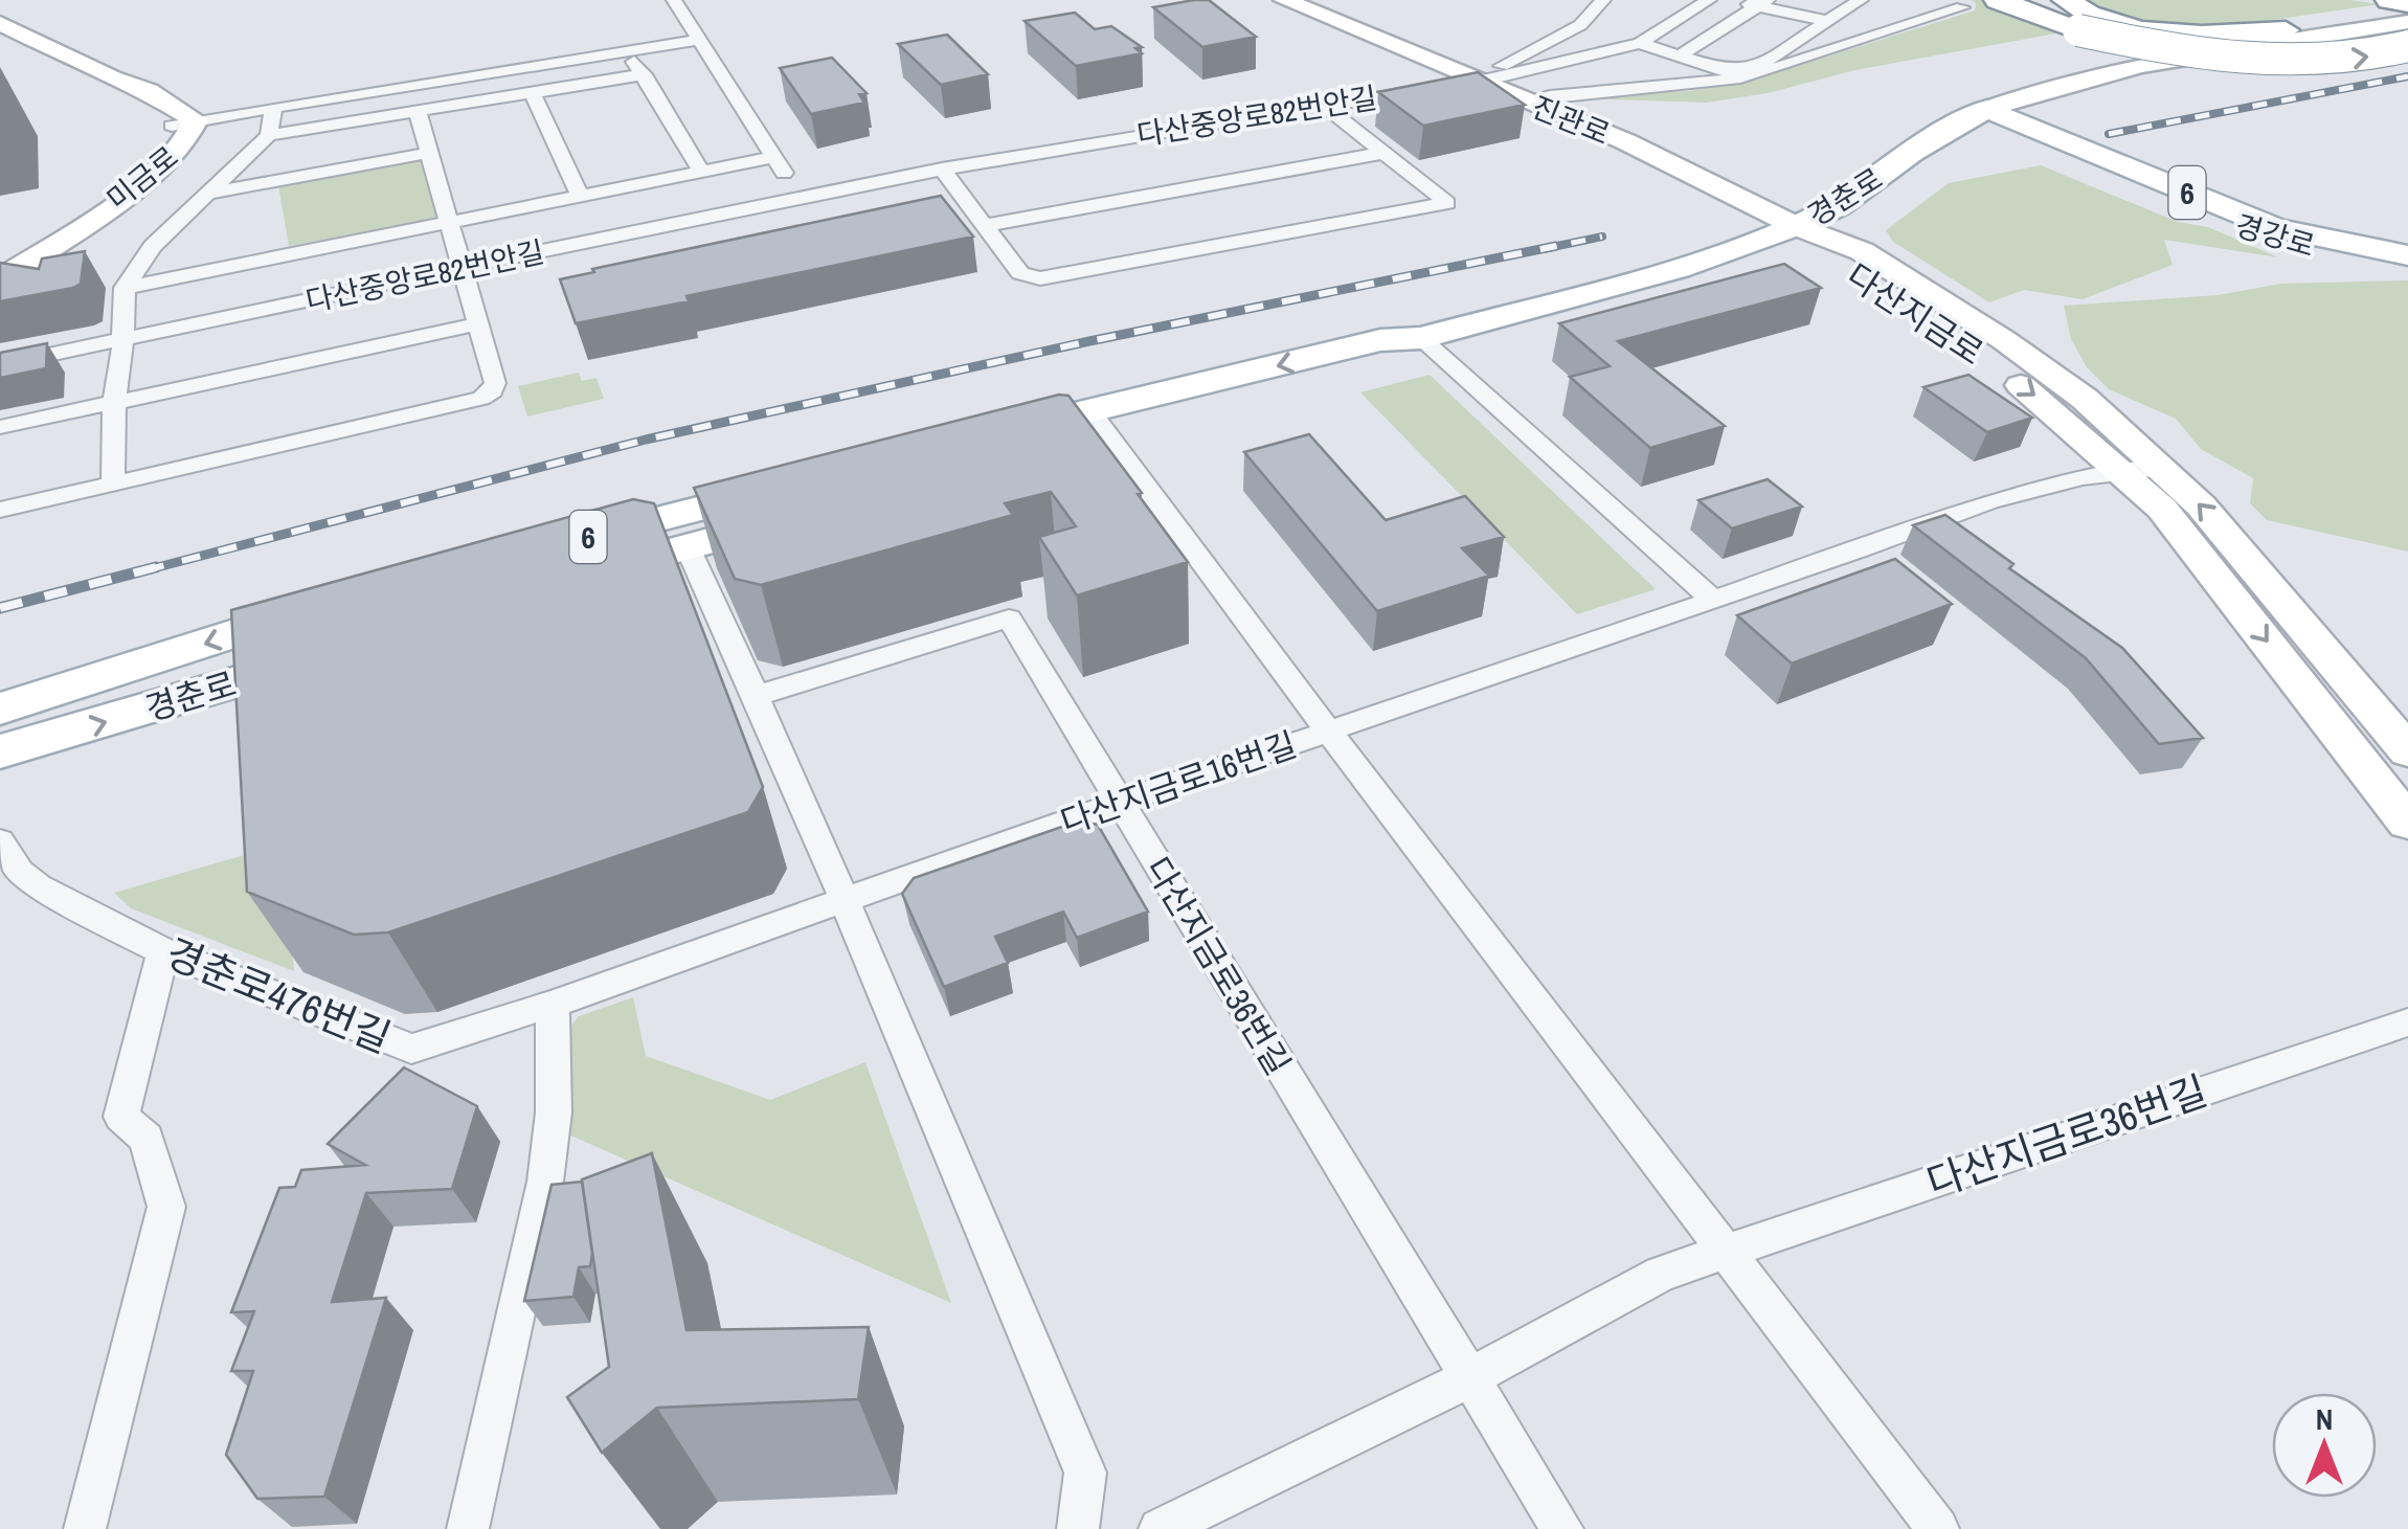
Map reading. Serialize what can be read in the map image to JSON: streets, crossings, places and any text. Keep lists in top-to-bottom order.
{
  "streets": {
    "main road": ["6", "경춘로", "경강로"],
    "street": [
      "다산중앙로82번안길",
      "진관로",
      "미금로",
      "다산지금로",
      "다산지금로16번길",
      "다산지금로36번길",
      "경춘로476번길"
    ]
  },
  "crossings": [
    ["다산중앙로82번안길", "진관로"],
    ["진관로", "경춘로"],
    ["진관로", "다산지금로"],
    ["경춘로", "경강로"],
    ["경춘로", "다산지금로"],
    ["다산지금로", "다산지금로16번길"],
    ["다산지금로16번길", "다산지금로36번길"],
    ["다산지금로16번길", "경춘로476번길"]
  ],
  "north": "top"
}
